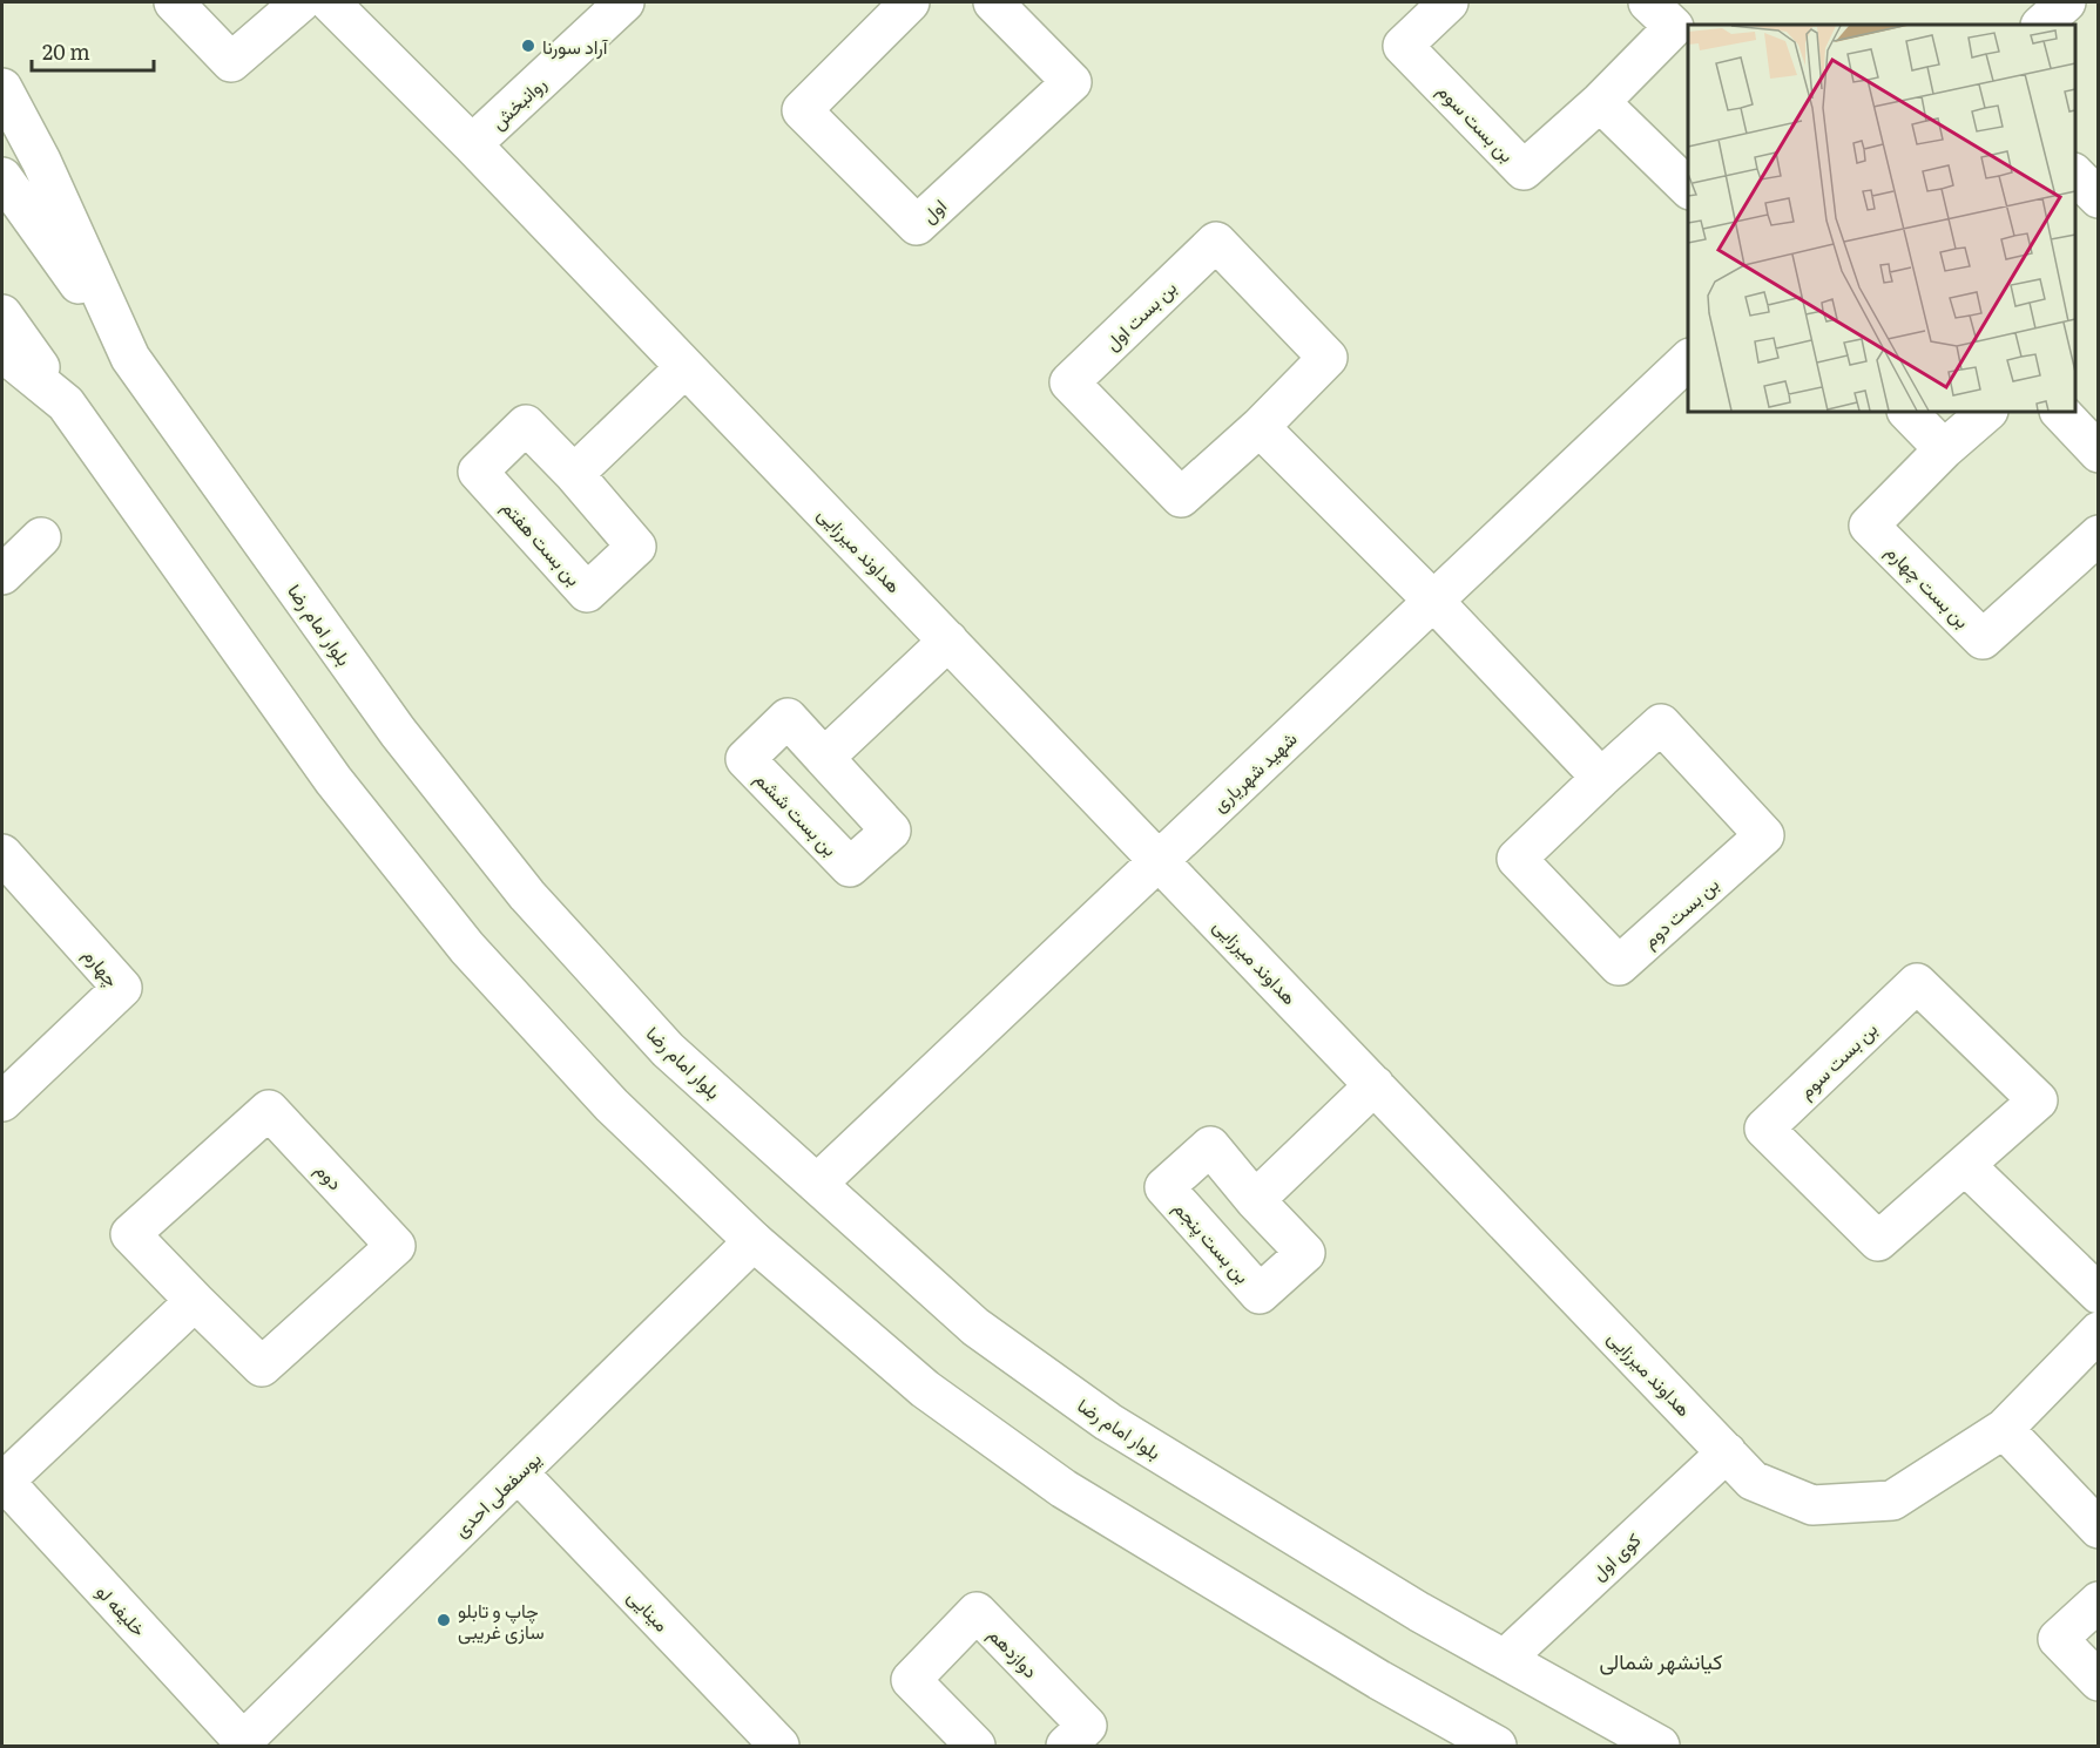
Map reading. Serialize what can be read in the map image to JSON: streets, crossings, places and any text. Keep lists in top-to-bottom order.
{
  "streets": {
    "street": [
      "روانبخش",
      "بن بست سوم",
      "اول",
      "بن بست اول",
      "هداوند میرزایی",
      "بن بست چهارم",
      "بلوار امام رضا",
      "شهید شهریاری",
      "بن بست دوم",
      "چهارم",
      "دوم",
      "یوسفعلی احدی",
      "کوی اول",
      "خلیفه لو",
      "مینایی",
      "دوازدهم"
    ]
  },
  "crossings": [
    ["روانبخش", "هداوند میرزایی"],
    ["هداوند میرزایی", "شهید شهریاری"],
    ["هداوند میرزایی", "کوی اول"],
    ["بلوار امام رضا", "شهید شهریاری"],
    ["بلوار امام رضا", "کوی اول"],
    ["یوسفعلی احدی", "خلیفه لو"],
    ["یوسفعلی احدی", "مینایی"]
  ],
  "districts": ["کیانشهر شمالی"],
  "places": ["آراد سورنا", "چاپ و تابلو سازی غریبی"],
  "scale_bar": "20 m"
}
